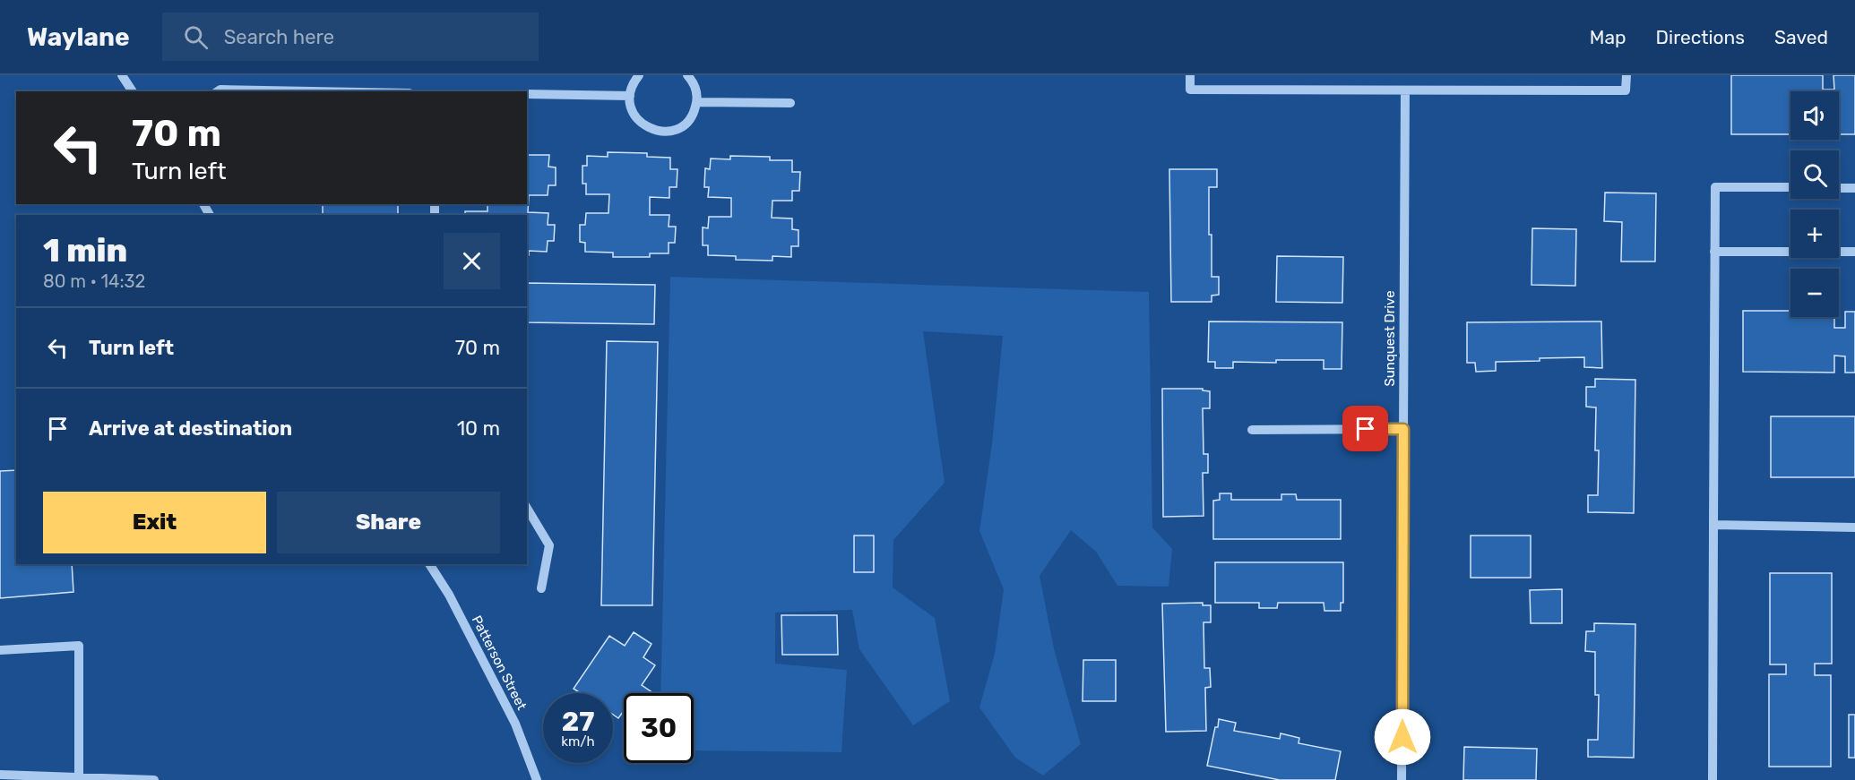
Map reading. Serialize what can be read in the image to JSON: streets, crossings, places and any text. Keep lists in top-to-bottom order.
{
  "streets": {
    "street": ["Sunquest Drive", "Patterson Street"]
  },
  "page": {
    "header": "Waylane",
    "search": "Search here",
    "nav": ["Map", "Directions", "Saved"],
    "map_buttons": ["+", "−"],
    "turn": ["70 m", "Turn left"],
    "heading": ["1 min", "80 m · 14:32"],
    "list": [
      {
        "name": "Turn left",
        "value": "70 m"
      },
      {
        "name": "Arrive at destination",
        "value": "10 m"
      }
    ],
    "buttons": ["Exit", "Share"],
    "speed": "27 km/h",
    "limit": "30"
  }
}
